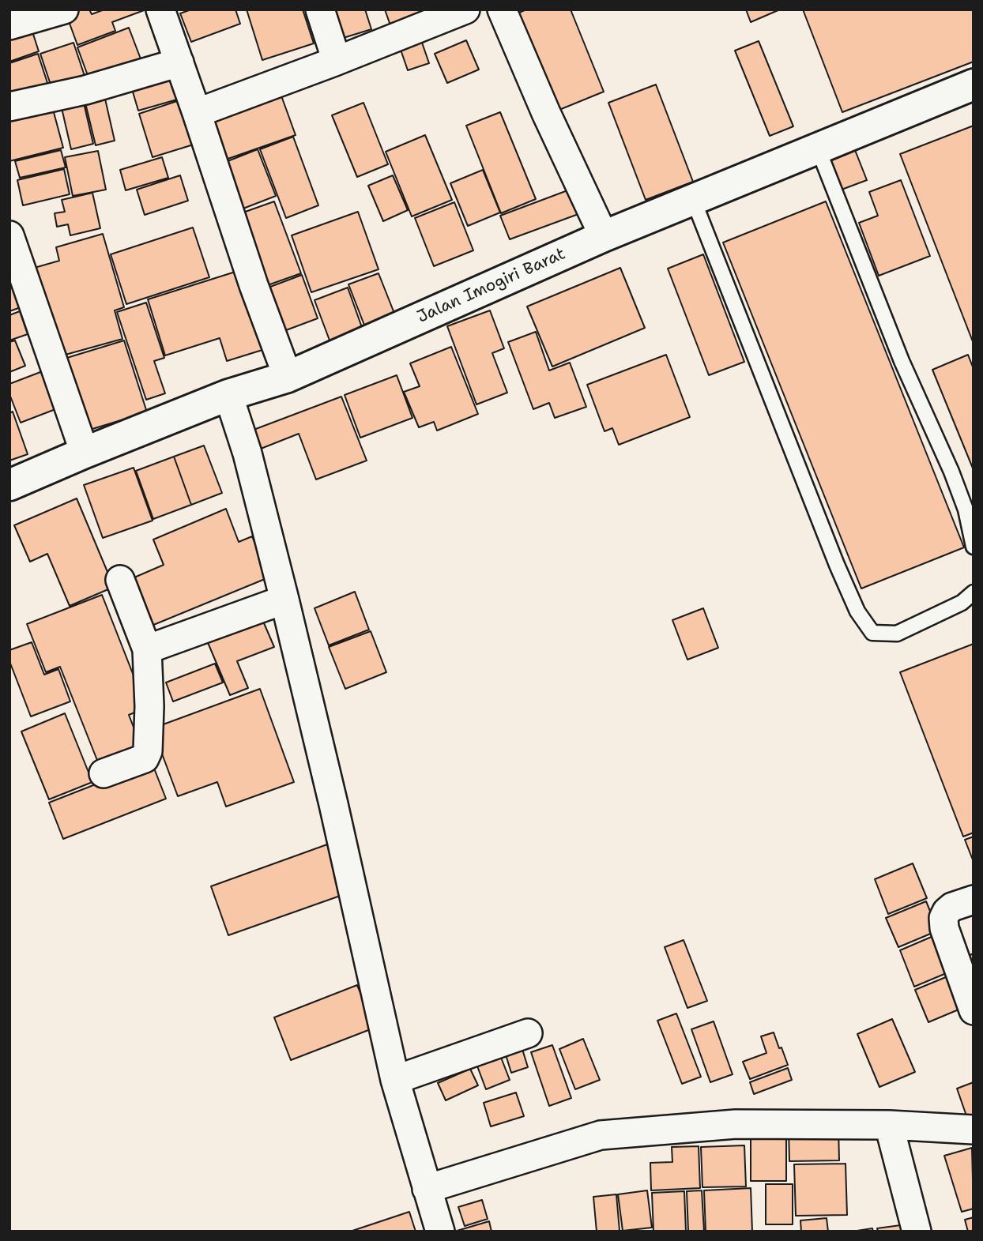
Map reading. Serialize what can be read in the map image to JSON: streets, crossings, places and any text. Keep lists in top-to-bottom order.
{
  "streets": {
    "main road": ["Jalan Imogiri Barat"]
  }
}
